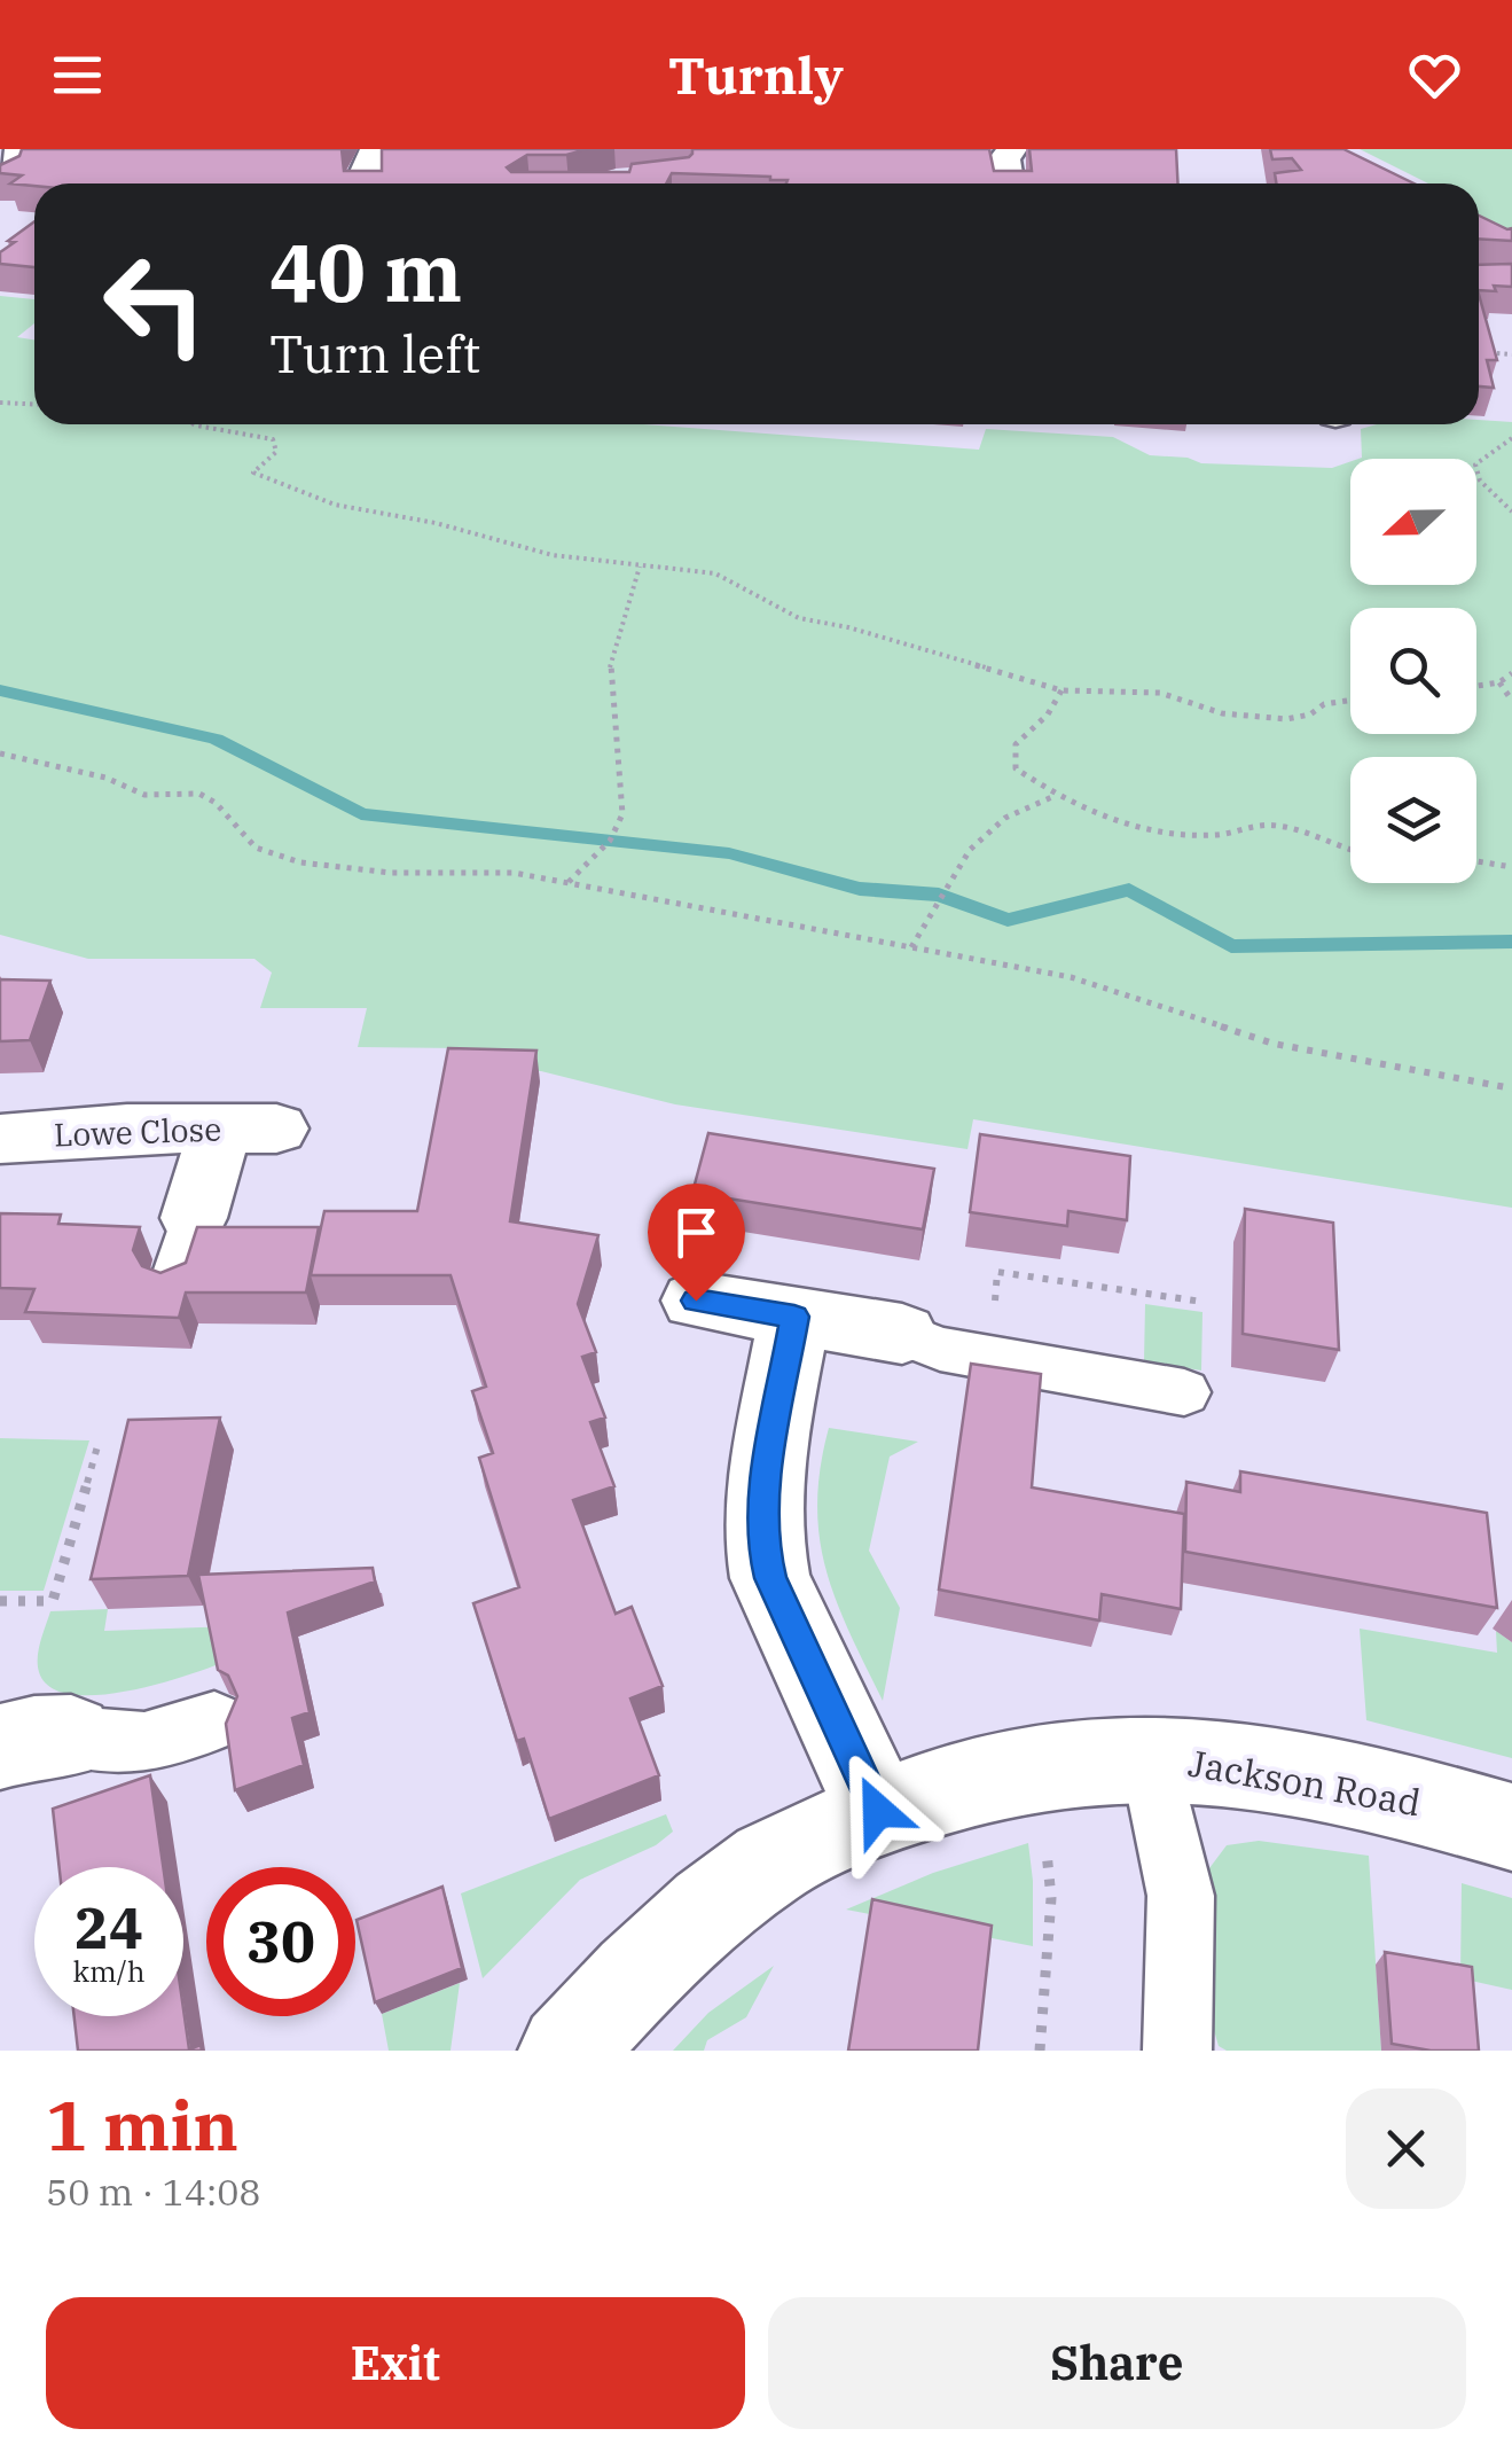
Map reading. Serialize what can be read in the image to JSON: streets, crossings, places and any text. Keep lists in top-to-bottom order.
{
  "streets": {
    "street": ["Lowe Close", "Jackson Road"]
  },
  "north": "left",
  "page": {
    "header": "Turnly",
    "turn": ["40 m", "Turn left"],
    "speed": "24 km/h",
    "limit": "30",
    "heading": ["1 min", "50 m · 14:08"],
    "buttons": ["Exit", "Share"]
  }
}
